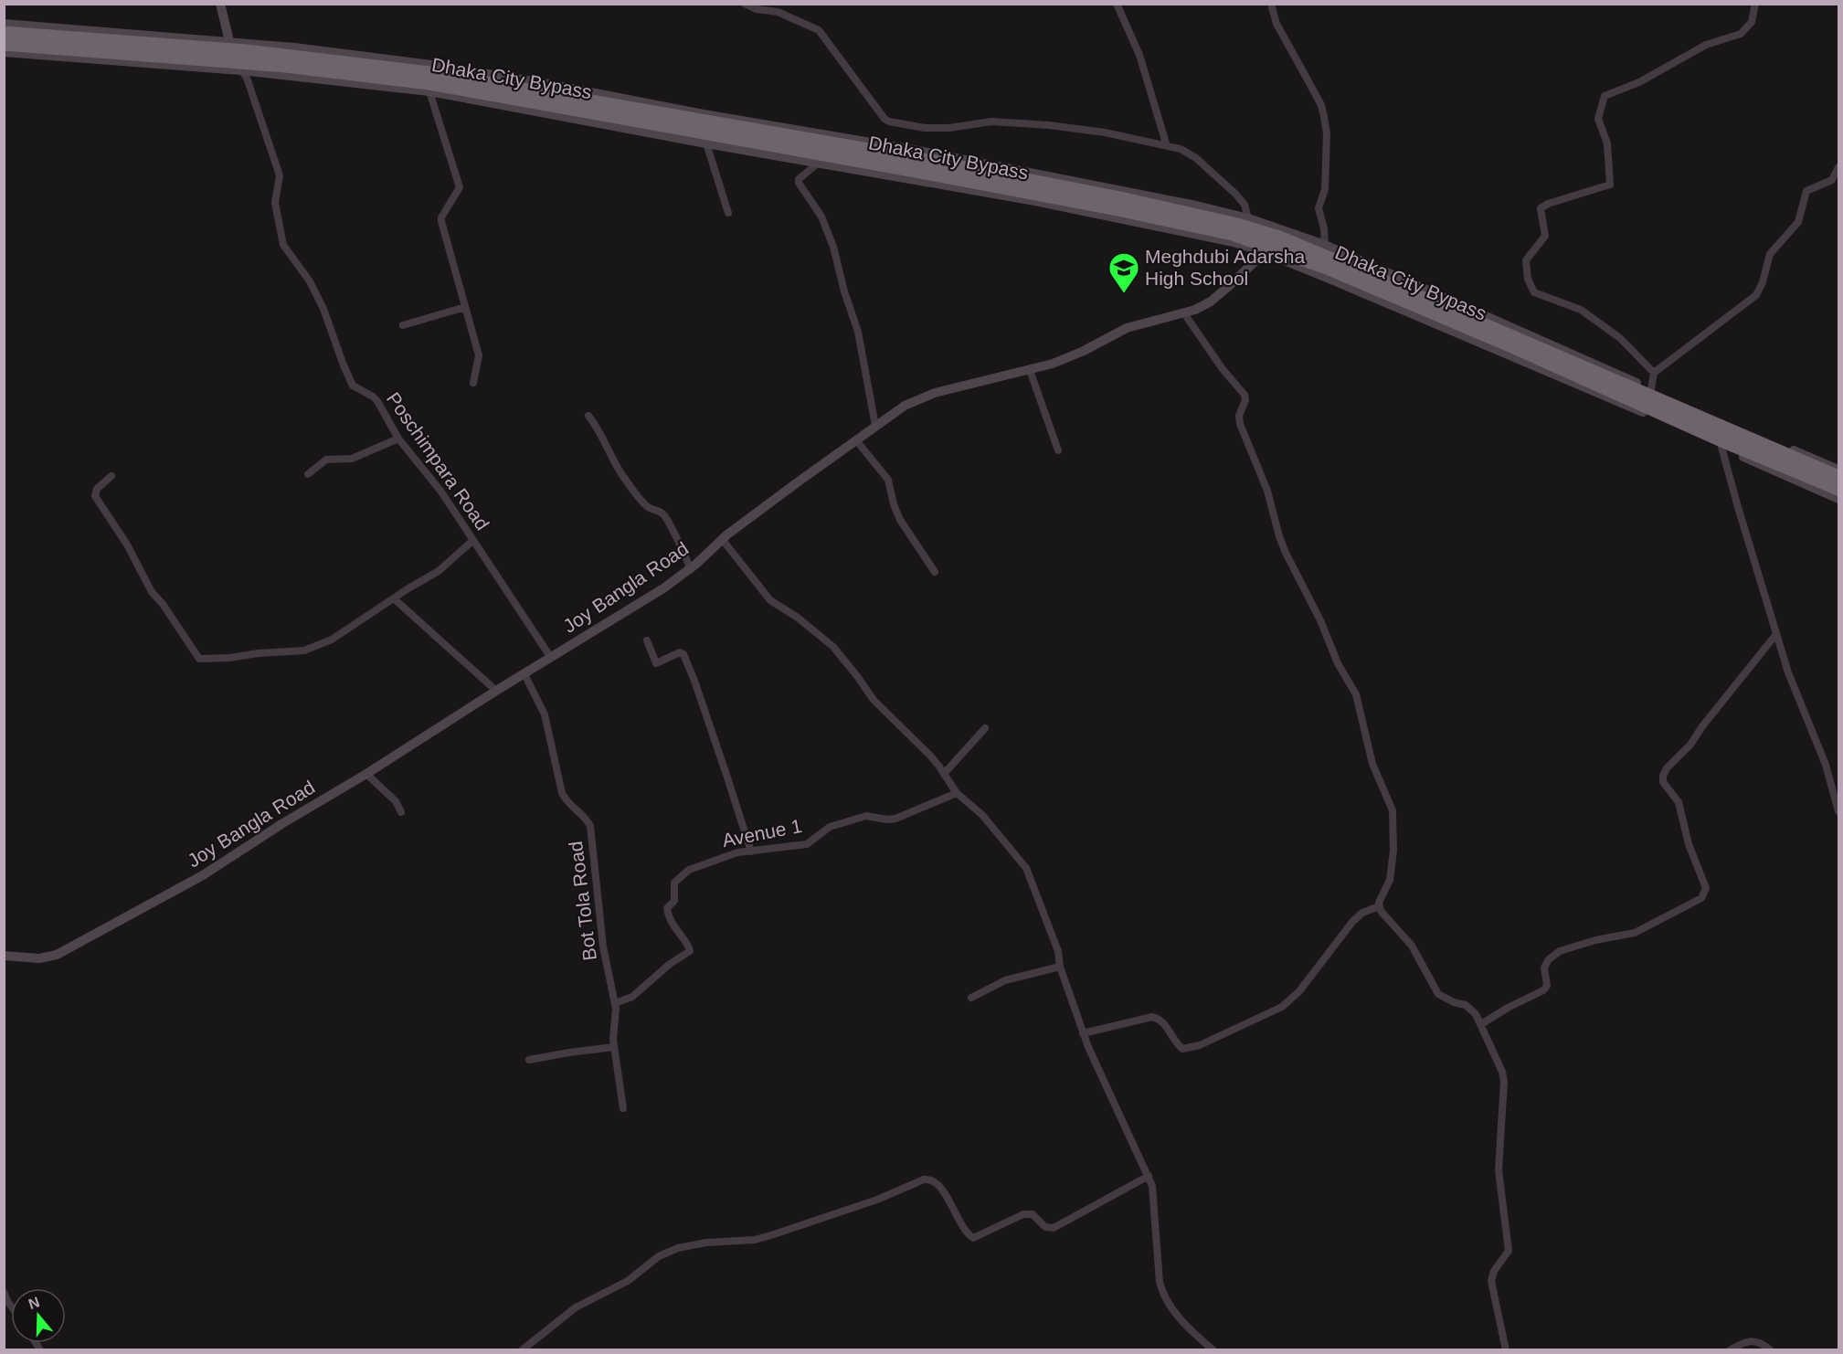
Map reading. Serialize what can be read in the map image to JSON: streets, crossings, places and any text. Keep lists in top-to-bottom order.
{
  "streets": {
    "highway": ["Dhaka City Bypass"],
    "main road": ["Joy Bangla Road"],
    "street": ["Poschimpara Road", "Avenue 1", "Bot Tola Road"]
  },
  "crossings": [
    ["Poschimpara Road", "Joy Bangla Road"],
    ["Joy Bangla Road", "Bot Tola Road"],
    ["Avenue 1", "Bot Tola Road"]
  ],
  "places": {
    "school or university": ["Meghdubi Adarsha High School"]
  },
  "north": "top"
}
